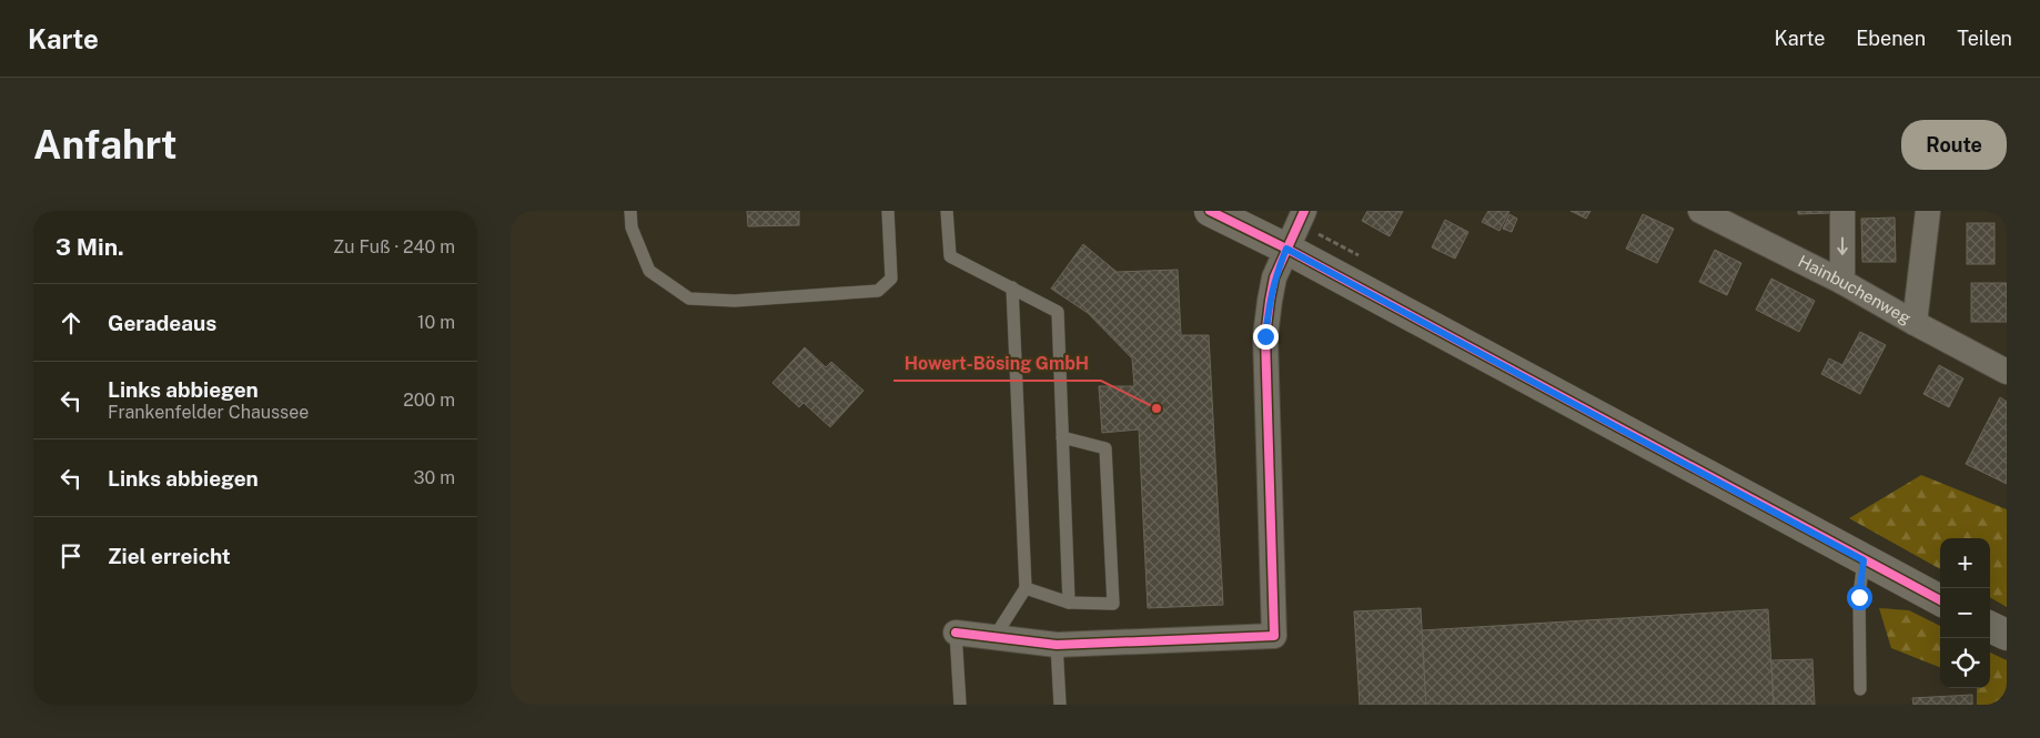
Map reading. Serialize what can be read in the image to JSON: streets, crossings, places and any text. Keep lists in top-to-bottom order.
{
  "streets": {
    "street": ["Hainbuchenweg"]
  },
  "places": ["Howert-Bösing GmbH"],
  "page": {
    "header": "Karte",
    "nav": ["Karte", "Ebenen", "Teilen"],
    "buttons": "Route",
    "title": "Anfahrt",
    "heading": ["3 Min.", "Zu Fuß · 240 m"],
    "list": [
      ["Geradeaus", "10 m"],
      ["Links abbiegen", "Frankenfelder Chaussee", "200 m"],
      ["Links abbiegen", "30 m"],
      "Ziel erreicht"
    ],
    "map_buttons": ["+", "−"]
  }
}
